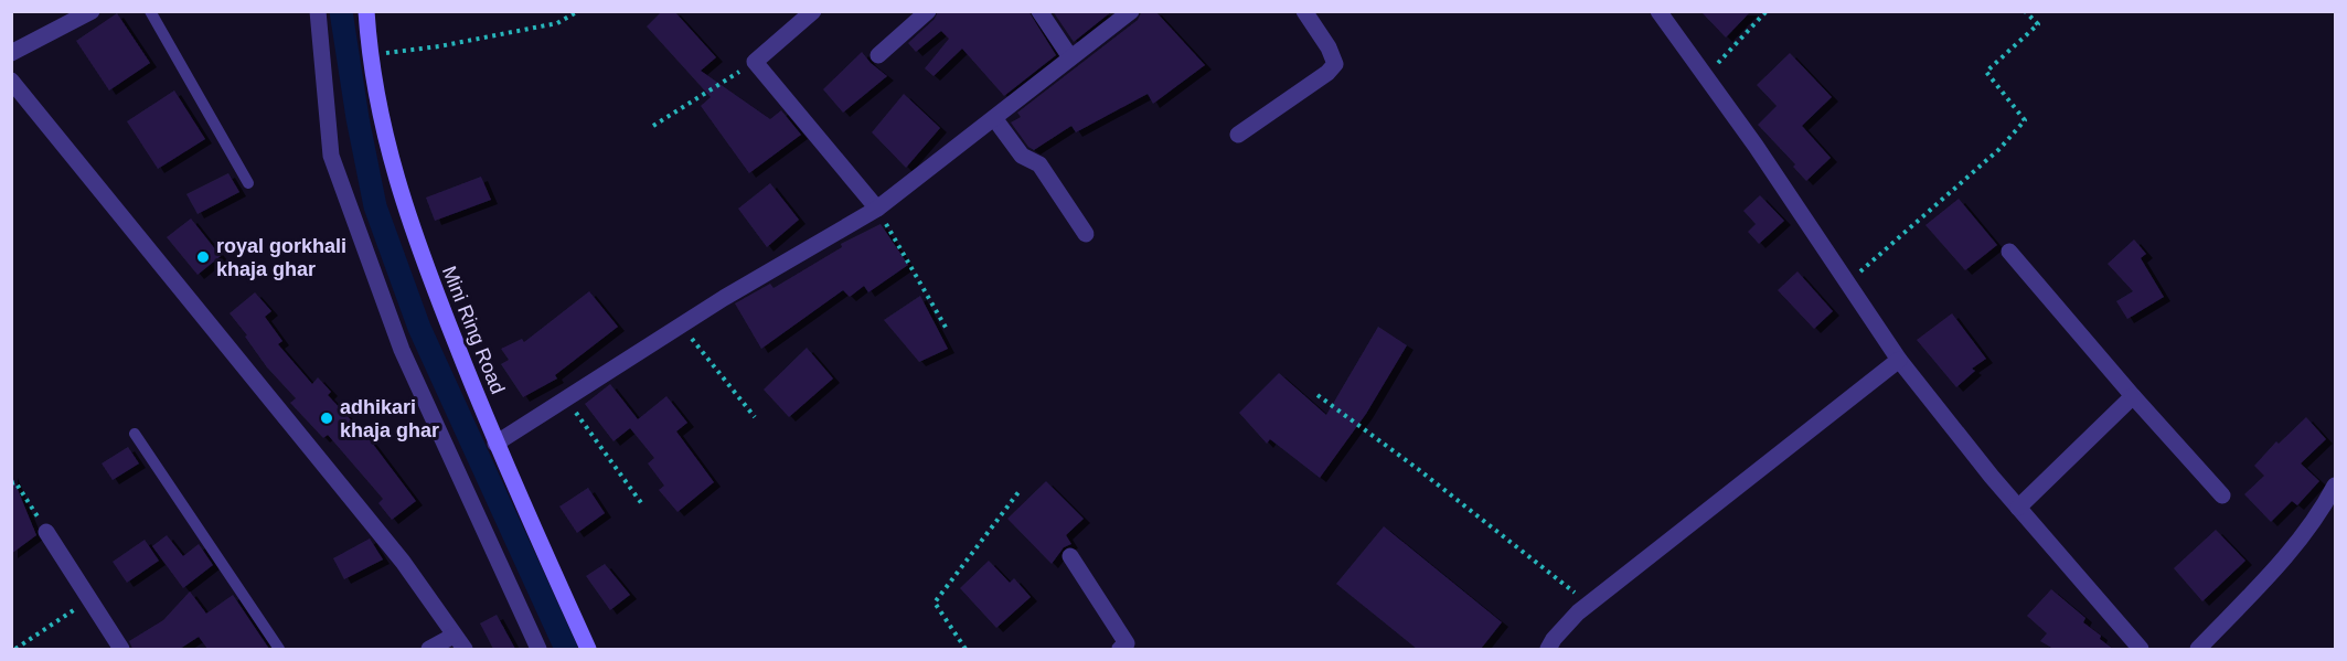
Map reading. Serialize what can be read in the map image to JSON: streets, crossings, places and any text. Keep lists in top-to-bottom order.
{
  "streets": {
    "main road": ["Mini Ring Road"]
  },
  "places": ["royal gorkhali khaja ghar", "adhikari khaja ghar"]
}
